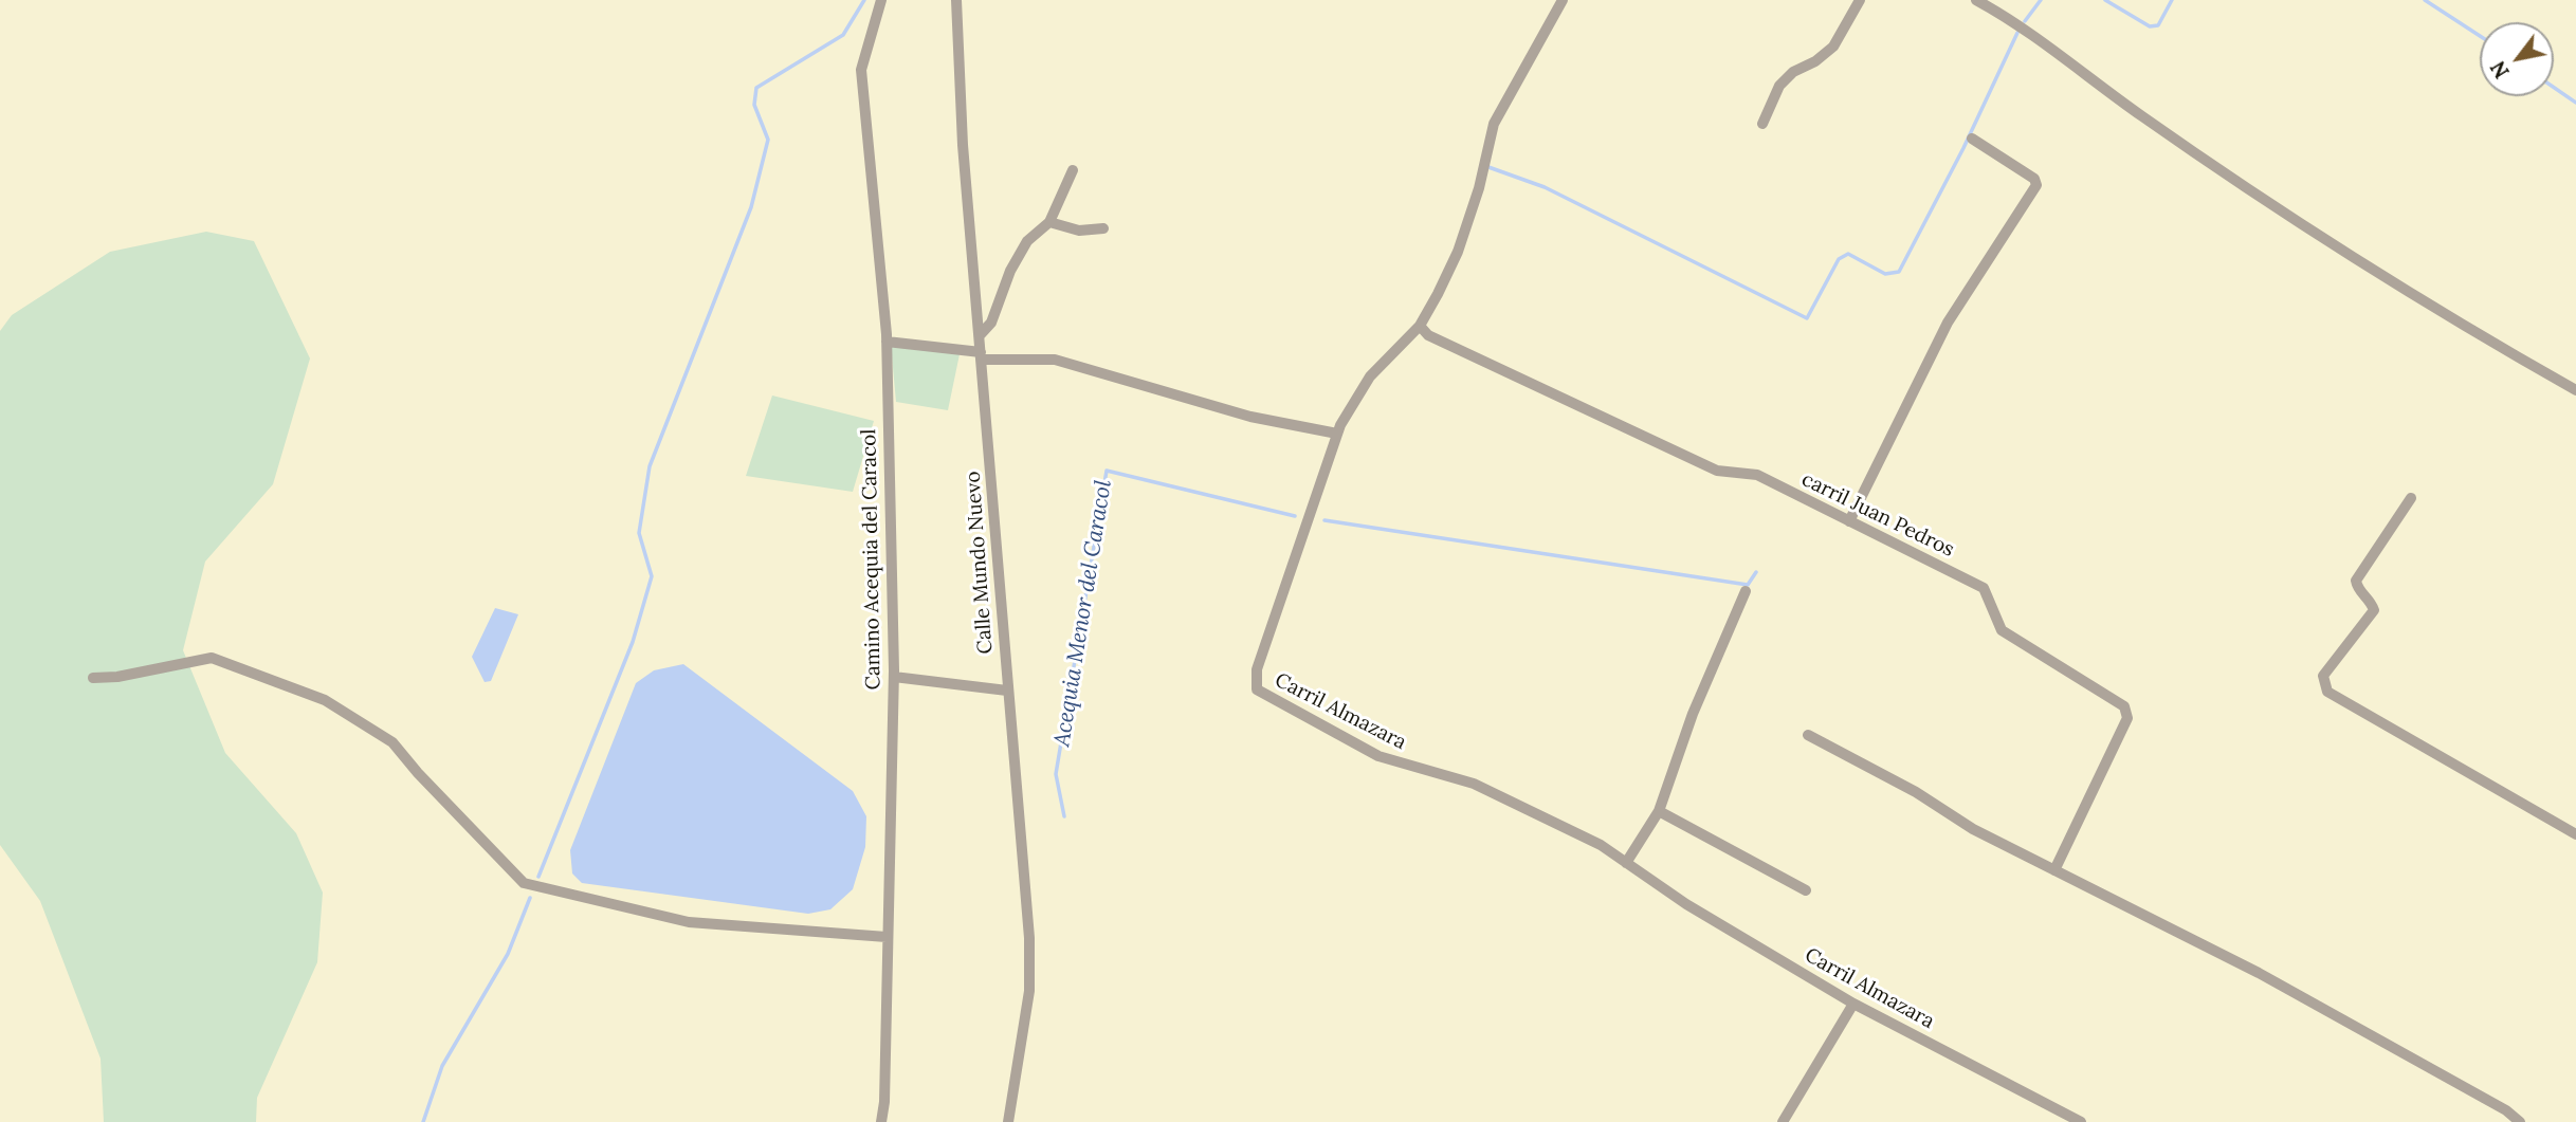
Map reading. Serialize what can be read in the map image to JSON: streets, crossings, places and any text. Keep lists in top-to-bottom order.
{
  "streets": {
    "street": [
      "carril Juan Pedros",
      "Camino Acequia del Caracol",
      "Calle Mundo Nuevo",
      "Carril Almazara"
    ]
  },
  "crossings": [
    ["carril Juan Pedros", "Carril Almazara"]
  ],
  "water": ["Acequia Menor del Caracol"],
  "north": "bottom left"
}
